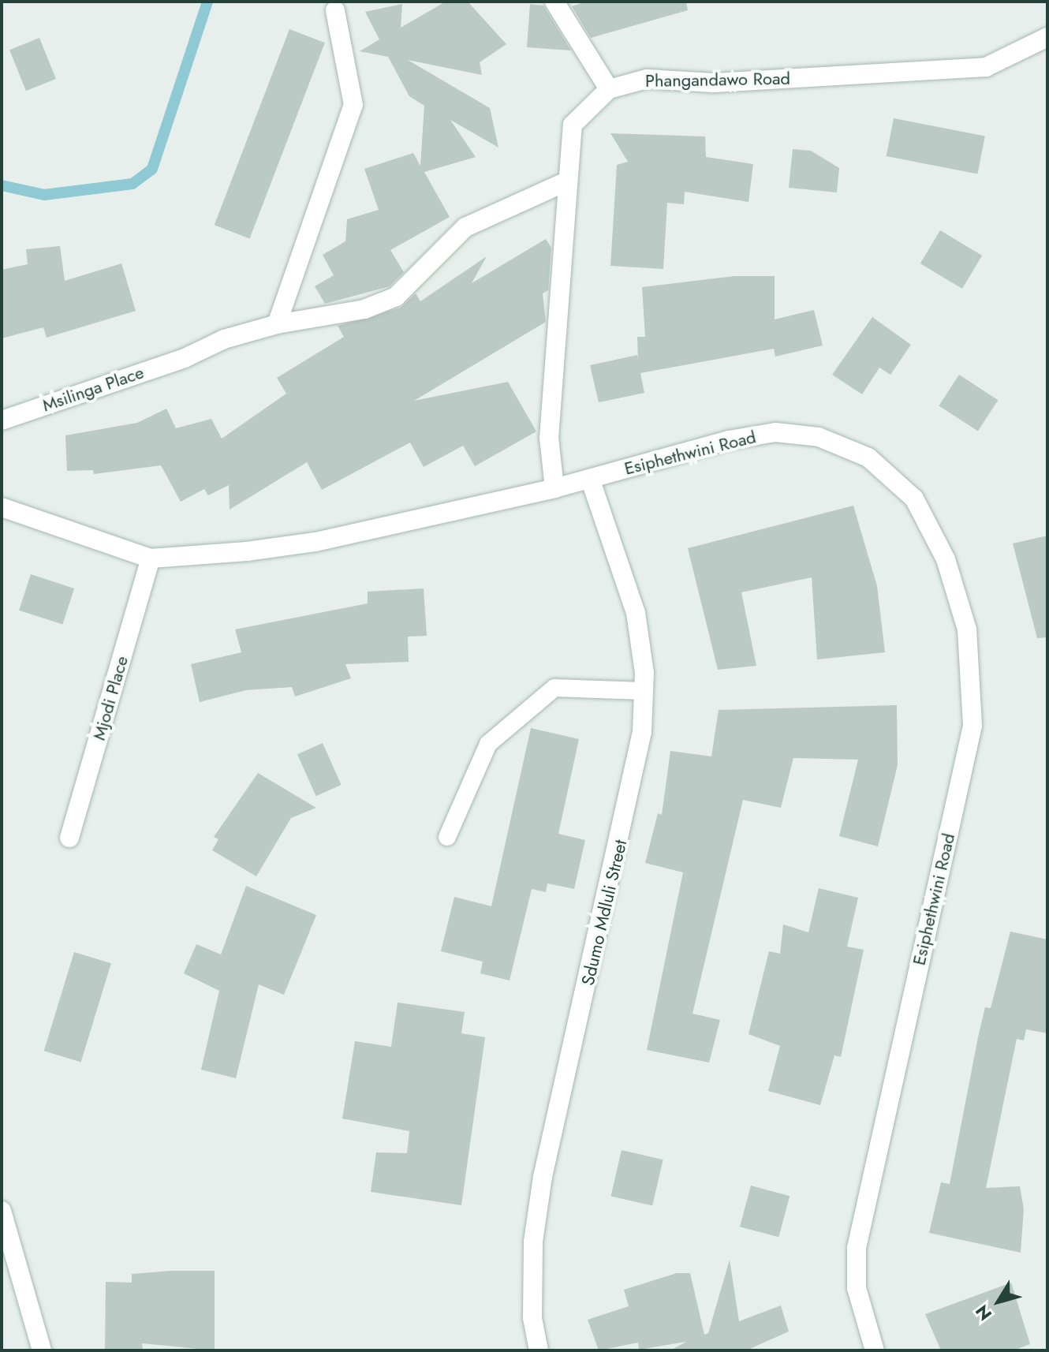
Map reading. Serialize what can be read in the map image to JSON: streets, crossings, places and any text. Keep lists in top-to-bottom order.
{
  "streets": {
    "street": [
      "Phangandawo Road",
      "Msilinga Place",
      "Esiphethwini Road",
      "Mjodi Place",
      "Sdumo Mdluli Street"
    ]
  },
  "crossings": [
    ["Phangandawo Road", "Msilinga Place"],
    ["Phangandawo Road", "Esiphethwini Road"],
    ["Esiphethwini Road", "Mjodi Place"],
    ["Esiphethwini Road", "Sdumo Mdluli Street"]
  ],
  "north": "bottom left"
}
